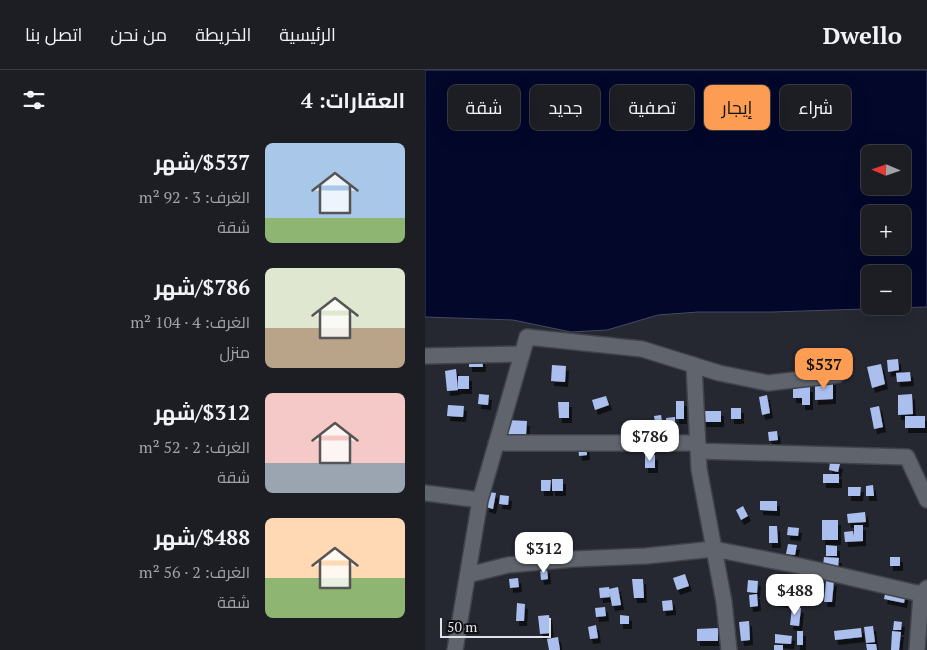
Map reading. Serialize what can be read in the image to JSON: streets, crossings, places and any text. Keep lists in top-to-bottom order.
{
  "scale_bar": "50 m",
  "north": "left",
  "page": {
    "header": "Dwello",
    "nav": [
      "الرئيسية",
      "الخريطة",
      "من نحن",
      "اتصل بنا"
    ],
    "heading": "العقارات: 4",
    "chip": [
      "شراء",
      "إيجار",
      "تصفية",
      "جديد",
      "شقة"
    ],
    "list": [
      {
        "name": "$537/شهر",
        "note": "الغرف: 3 · 92 m² · شقة"
      },
      {
        "name": "$786/شهر",
        "note": "الغرف: 4 · 104 m² · منزل"
      },
      {
        "name": "$312/شهر",
        "note": "الغرف: 2 · 52 m² · شقة"
      },
      {
        "name": "$488/شهر",
        "note": "الغرف: 2 · 56 m² · شقة"
      }
    ],
    "map_buttons": ["+", "−"],
    "price": [
      "$537",
      "$786",
      "$312",
      "$488"
    ],
    "scale": "50 m"
  }
}
